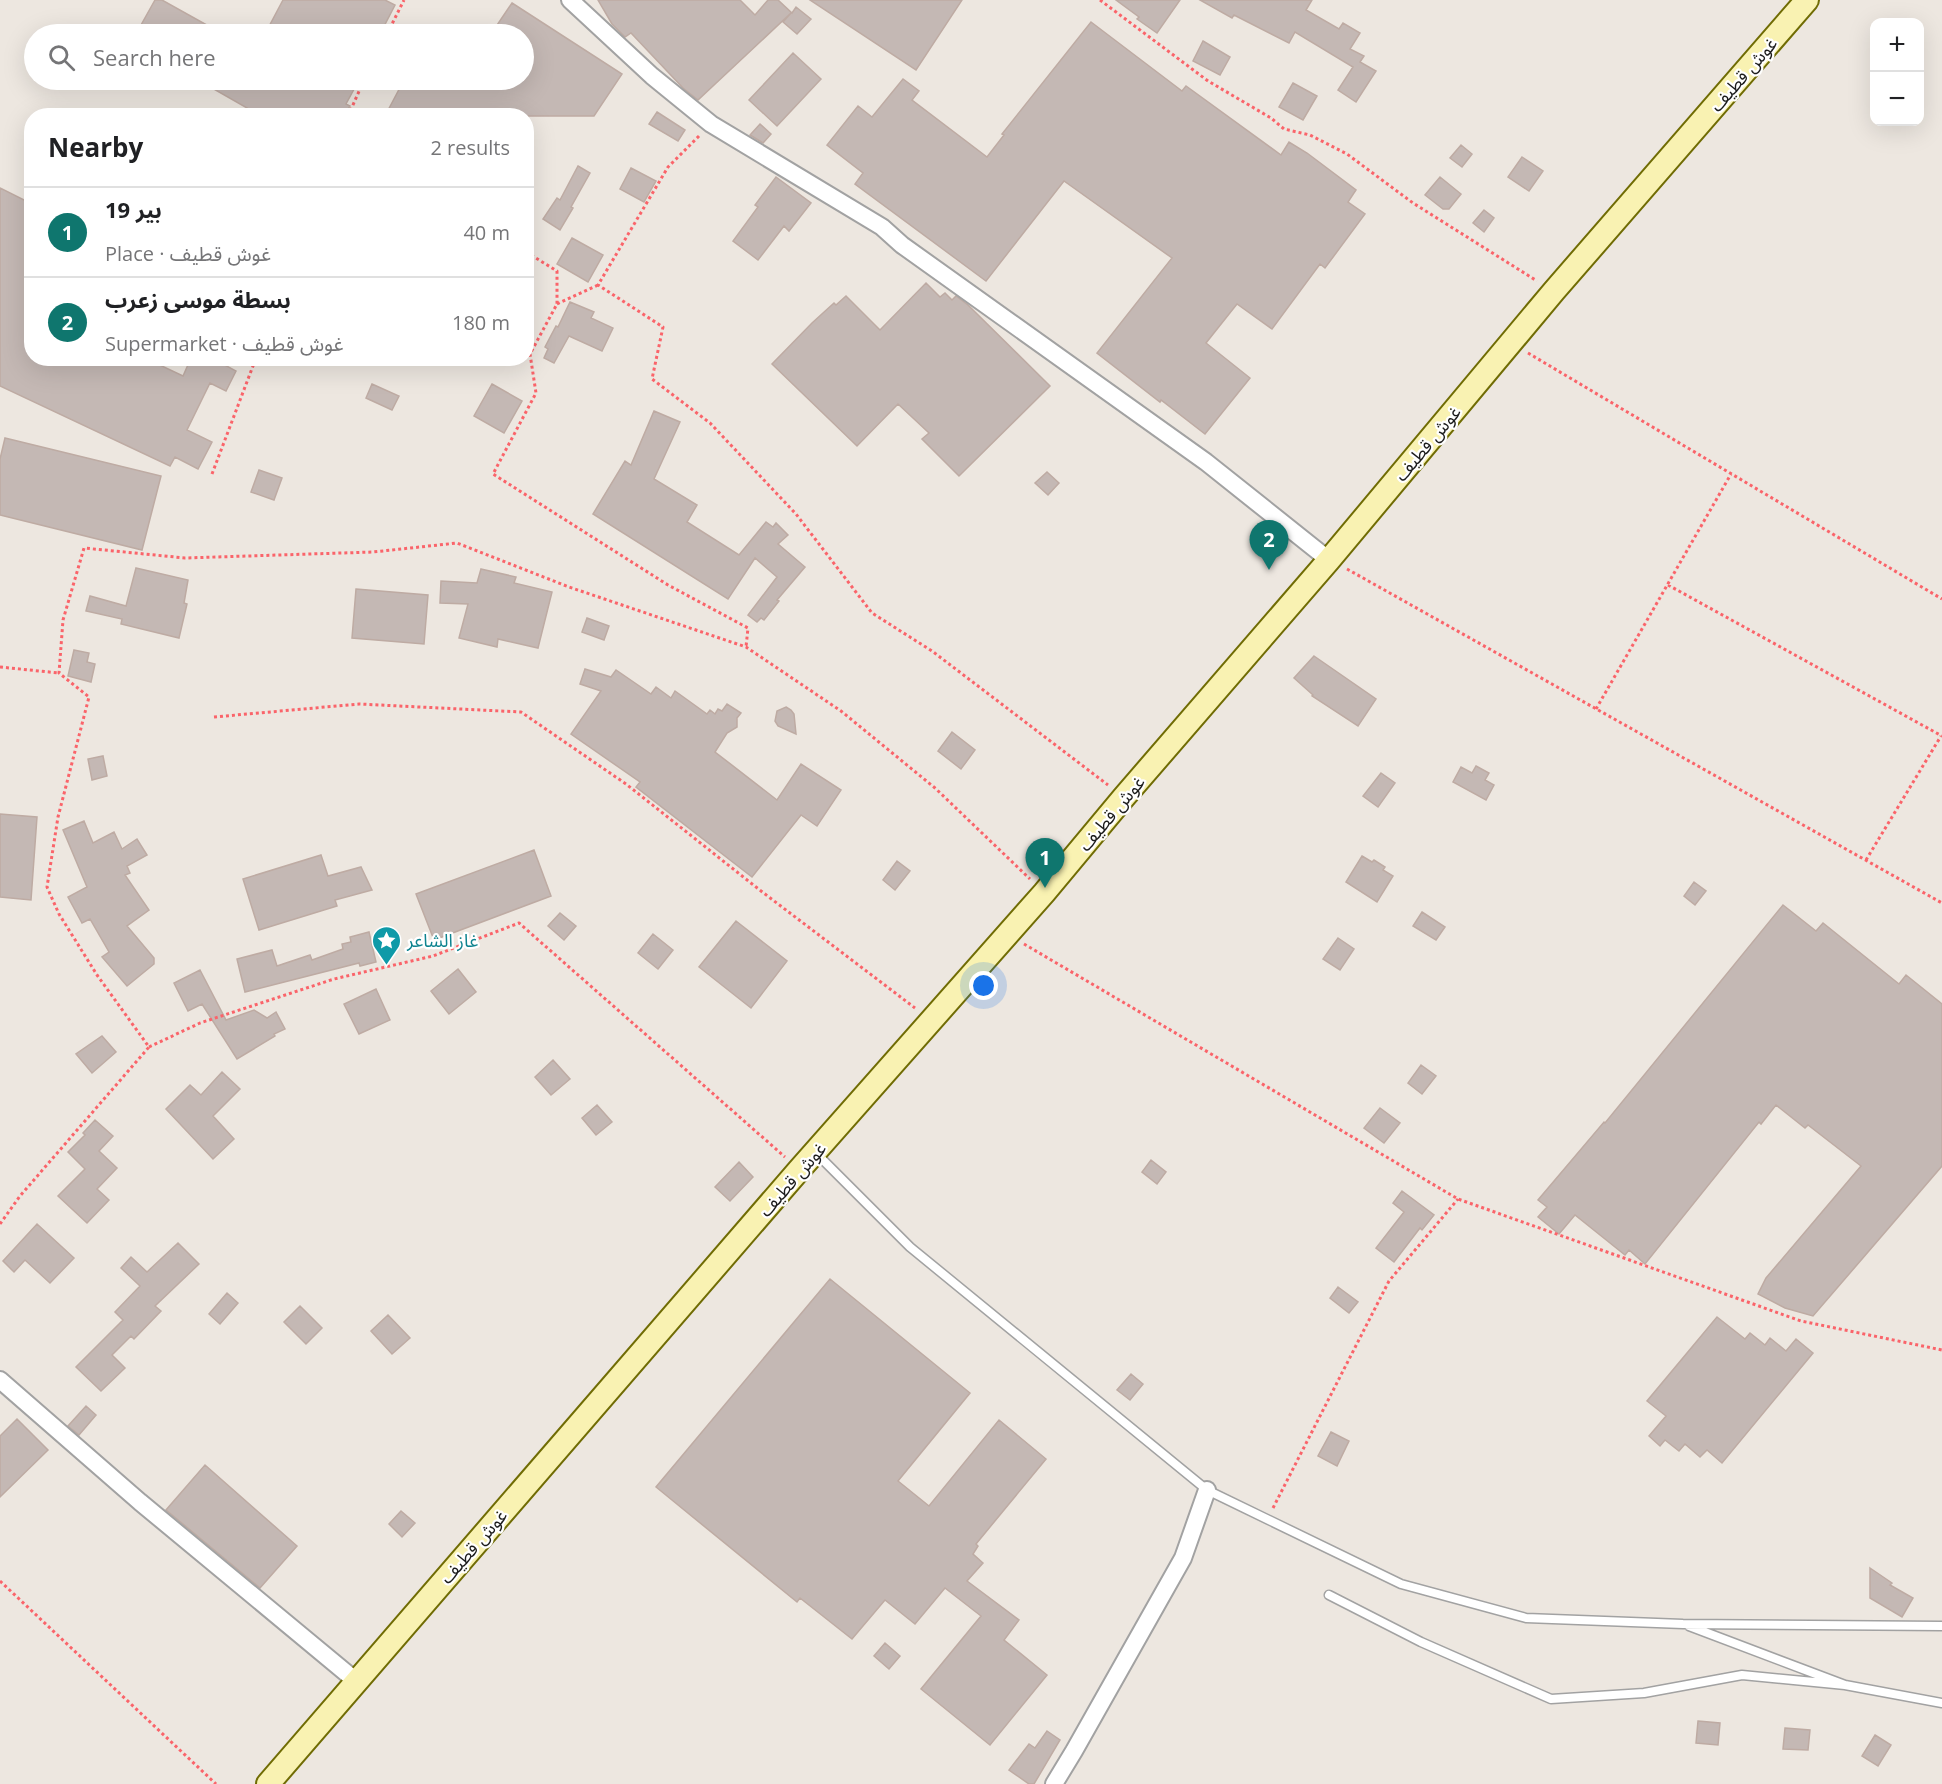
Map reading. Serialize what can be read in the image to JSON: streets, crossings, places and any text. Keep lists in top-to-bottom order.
{
  "streets": {
    "main road": ["غوش قطيف"]
  },
  "places": {
    "place": ["غاز الشاعر"]
  },
  "page": {
    "map_buttons": ["+", "−"],
    "search": "Search here",
    "heading": ["Nearby", "2 results"],
    "list": [
      {
        "mark": "1",
        "name": "بير 19",
        "note": "Place · غوش قطيف",
        "value": "40 m"
      },
      {
        "mark": "2",
        "name": "بسطة موسى زعرب",
        "note": "Supermarket · غوش قطيف",
        "value": "180 m"
      }
    ],
    "pins": ["2", "1"]
  }
}
